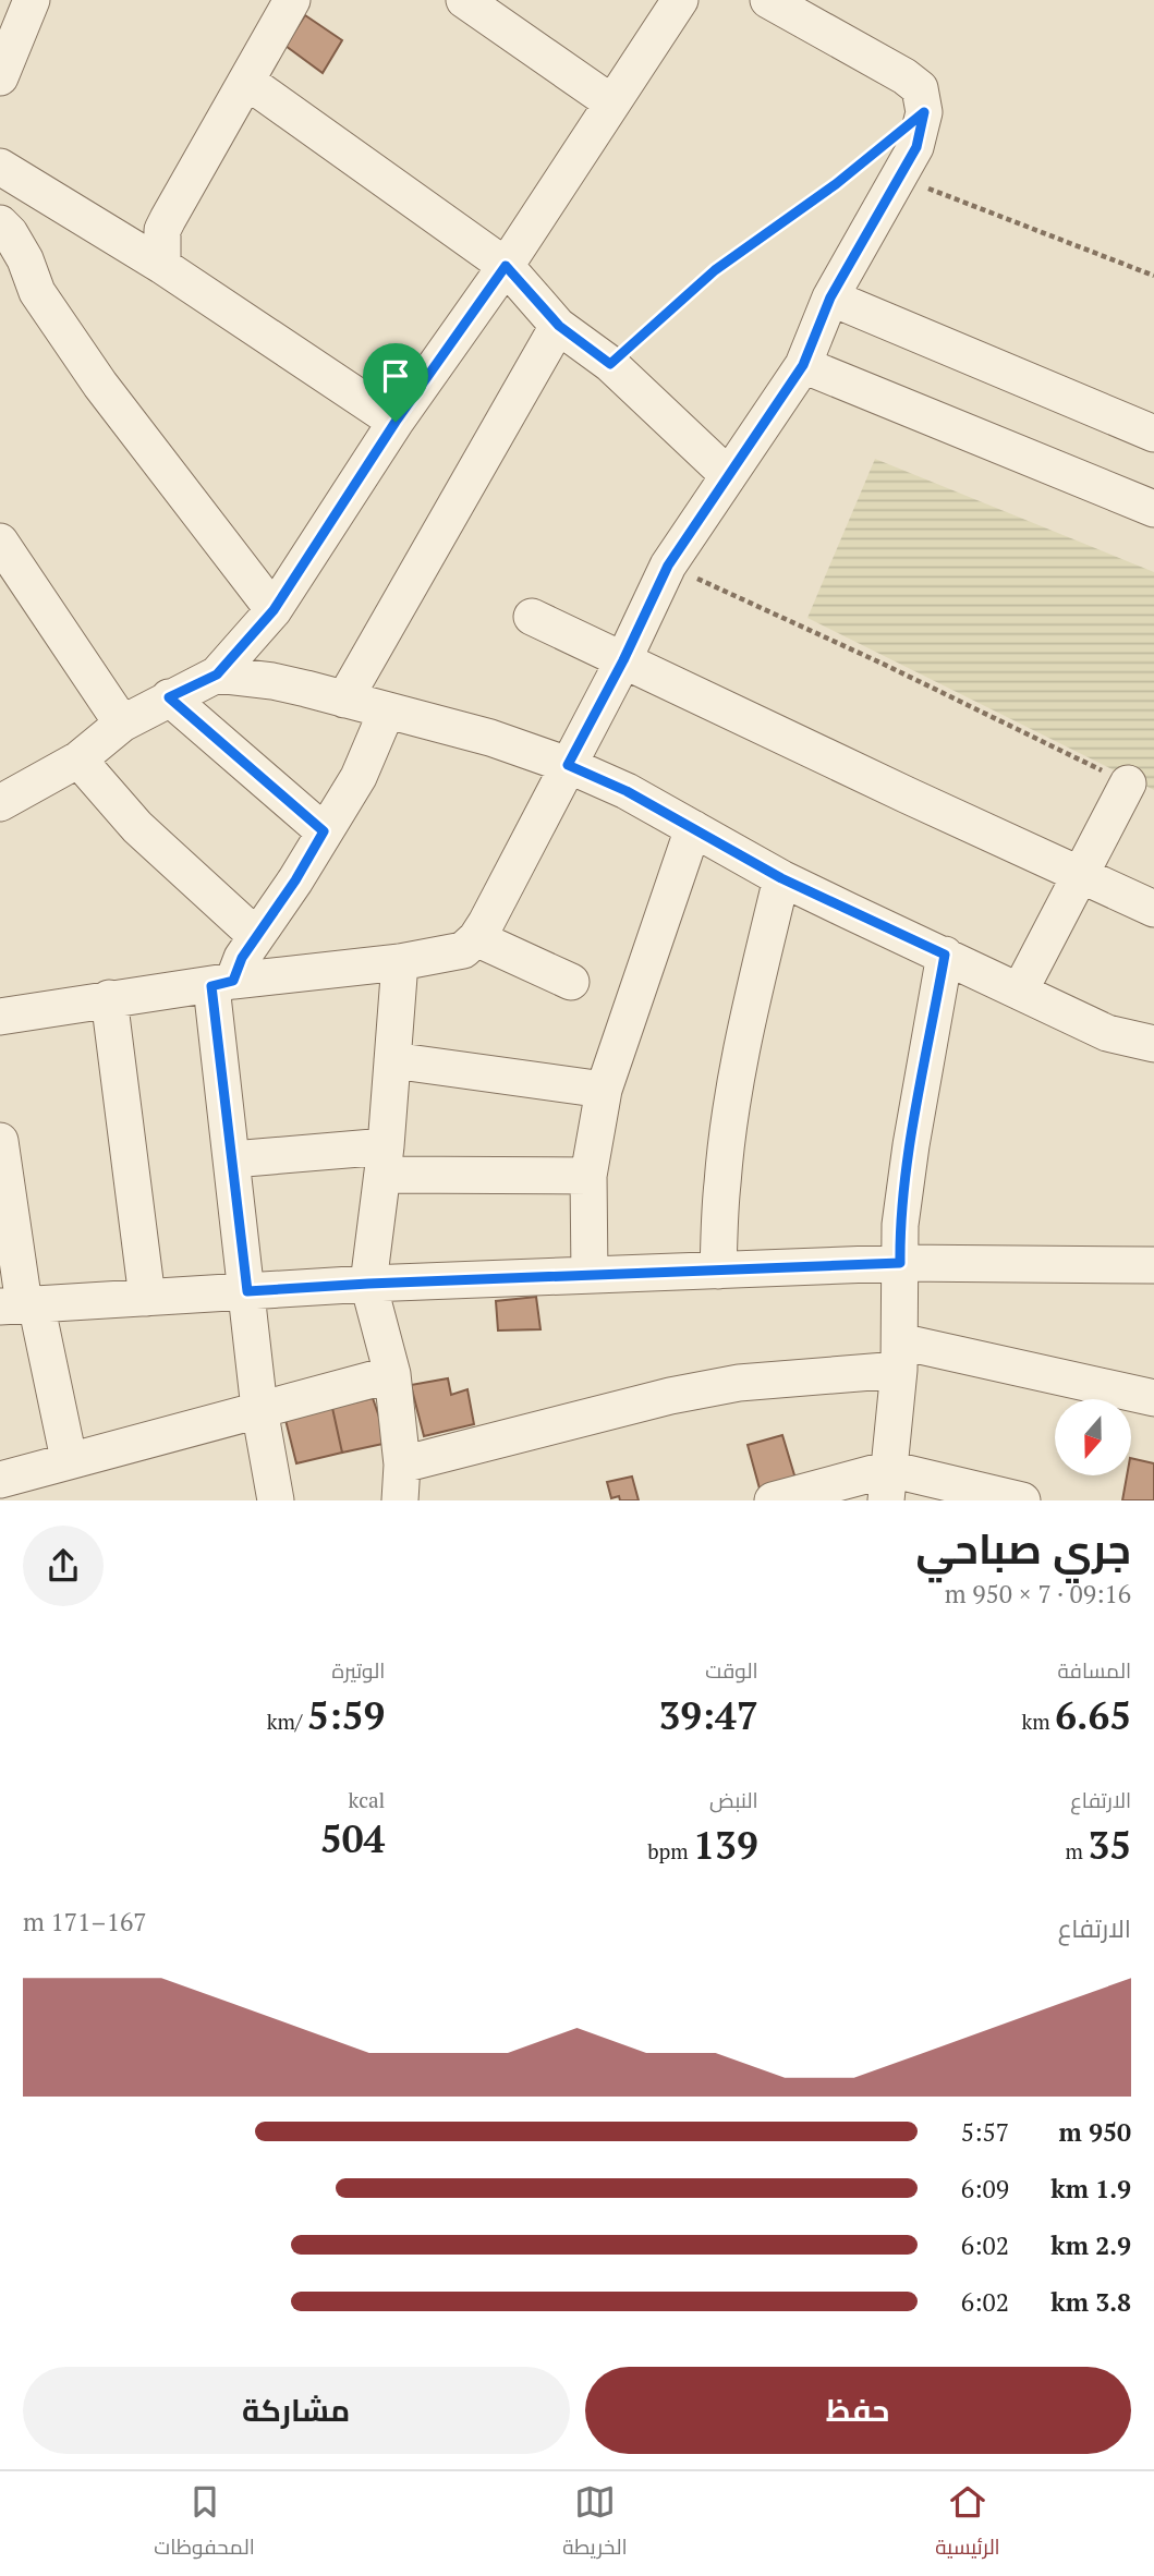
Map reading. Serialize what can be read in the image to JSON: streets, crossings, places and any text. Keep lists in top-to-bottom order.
{
  "north": "bottom",
  "page": {
    "heading": ["جري صباحي", "09:16 · 7 × 950 m"],
    "stats": [
      ["المسافة", "6.65 km"],
      ["الوقت", "39:47"],
      ["الوتيرة", "5:59 /km"],
      ["الارتفاع", "35 m"],
      ["النبض", "139 bpm"],
      ["kcal", "504"]
    ],
    "chart": ["الارتفاع", "167–171 m"],
    "list": [
      {
        "name": "950 m",
        "note": "5:57"
      },
      {
        "name": "1.9 km",
        "note": "6:09"
      },
      {
        "name": "2.9 km",
        "note": "6:02"
      },
      {
        "name": "3.8 km",
        "note": "6:02"
      }
    ],
    "buttons": ["حفظ", "مشاركة"],
    "tabs": ["الرئيسية", "الخريطة", "المحفوظات"]
  }
}
